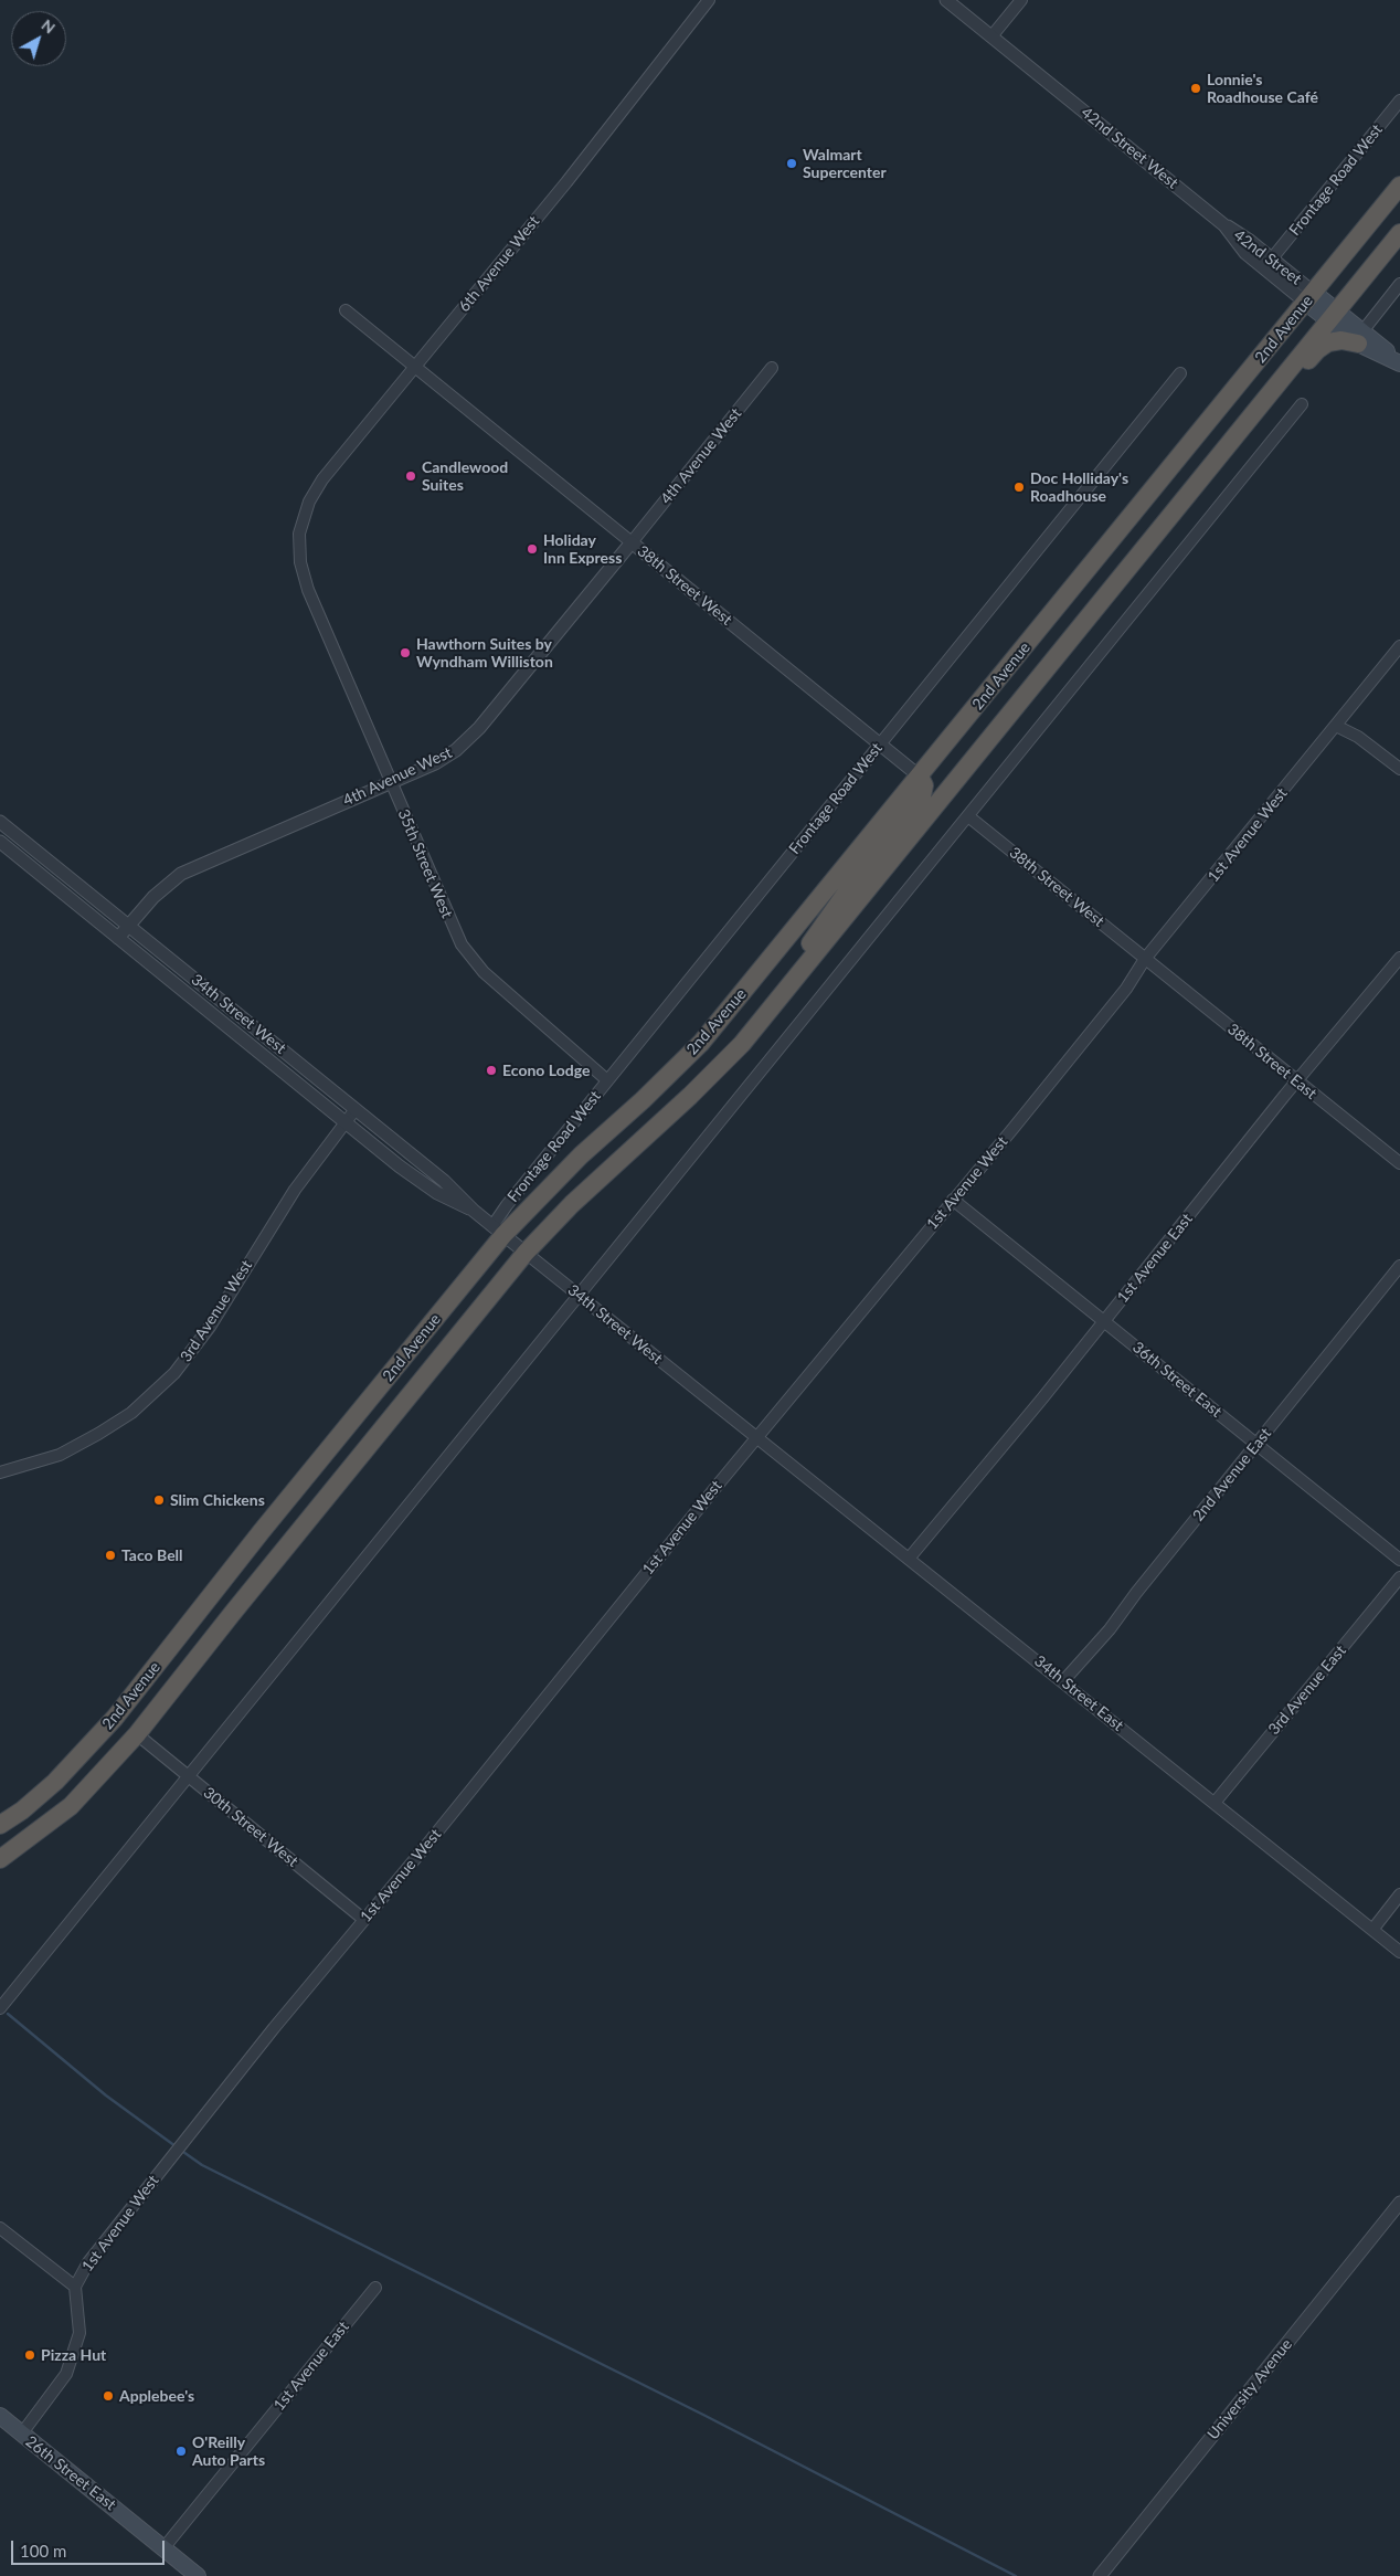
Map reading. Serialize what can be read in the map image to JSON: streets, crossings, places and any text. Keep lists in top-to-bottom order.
{
  "streets": {
    "highway": ["2nd Avenue"],
    "main road": ["26th Street East"],
    "street": [
      "42nd Street West",
      "Frontage Road West",
      "42nd Street",
      "6th Avenue West",
      "4th Avenue West",
      "38th Street West",
      "1st Avenue West",
      "35th Street West",
      "34th Street West",
      "38th Street East",
      "1st Avenue East",
      "3rd Avenue West",
      "36th Street East",
      "2nd Avenue East",
      "3rd Avenue East",
      "34th Street East",
      "30th Street West",
      "University Avenue"
    ]
  },
  "crossings": [
    ["42nd Street West", "42nd Street"],
    ["42nd Street West", "2nd Avenue"],
    ["Frontage Road West", "42nd Street"],
    ["Frontage Road West", "2nd Avenue"],
    ["Frontage Road West", "38th Street West"],
    ["Frontage Road West", "35th Street West"],
    ["Frontage Road West", "34th Street West"],
    ["42nd Street", "2nd Avenue"],
    ["6th Avenue West", "38th Street West"],
    ["6th Avenue West", "35th Street West"],
    ["2nd Avenue", "38th Street West"],
    ["2nd Avenue", "34th Street West"],
    ["2nd Avenue", "30th Street West"],
    ["4th Avenue West", "38th Street West"],
    ["4th Avenue West", "35th Street West"],
    ["4th Avenue West", "34th Street West"],
    ["38th Street West", "1st Avenue West"],
    ["38th Street West", "38th Street East"],
    ["1st Avenue West", "34th Street West"],
    ["1st Avenue West", "38th Street East"],
    ["1st Avenue West", "36th Street East"],
    ["1st Avenue West", "34th Street East"],
    ["1st Avenue West", "30th Street West"],
    ["1st Avenue West", "26th Street East"],
    ["34th Street West", "3rd Avenue West"],
    ["34th Street West", "34th Street East"],
    ["38th Street East", "1st Avenue East"],
    ["1st Avenue East", "36th Street East"],
    ["1st Avenue East", "34th Street East"],
    ["1st Avenue East", "26th Street East"],
    ["36th Street East", "2nd Avenue East"],
    ["2nd Avenue East", "34th Street East"],
    ["3rd Avenue East", "34th Street East"]
  ],
  "places": [
    "Lonnie's Roadhouse Café",
    "Walmart Supercenter",
    "Candlewood Suites",
    "Doc Holliday's Roadhouse",
    "Holiday Inn Express",
    "Hawthorn Suites by Wyndham Williston",
    "Econo Lodge",
    "Slim Chickens",
    "Taco Bell",
    "Pizza Hut",
    "Applebee's",
    "O'Reilly Auto Parts"
  ],
  "scale_bar": "100 m",
  "north": "top right"
}
